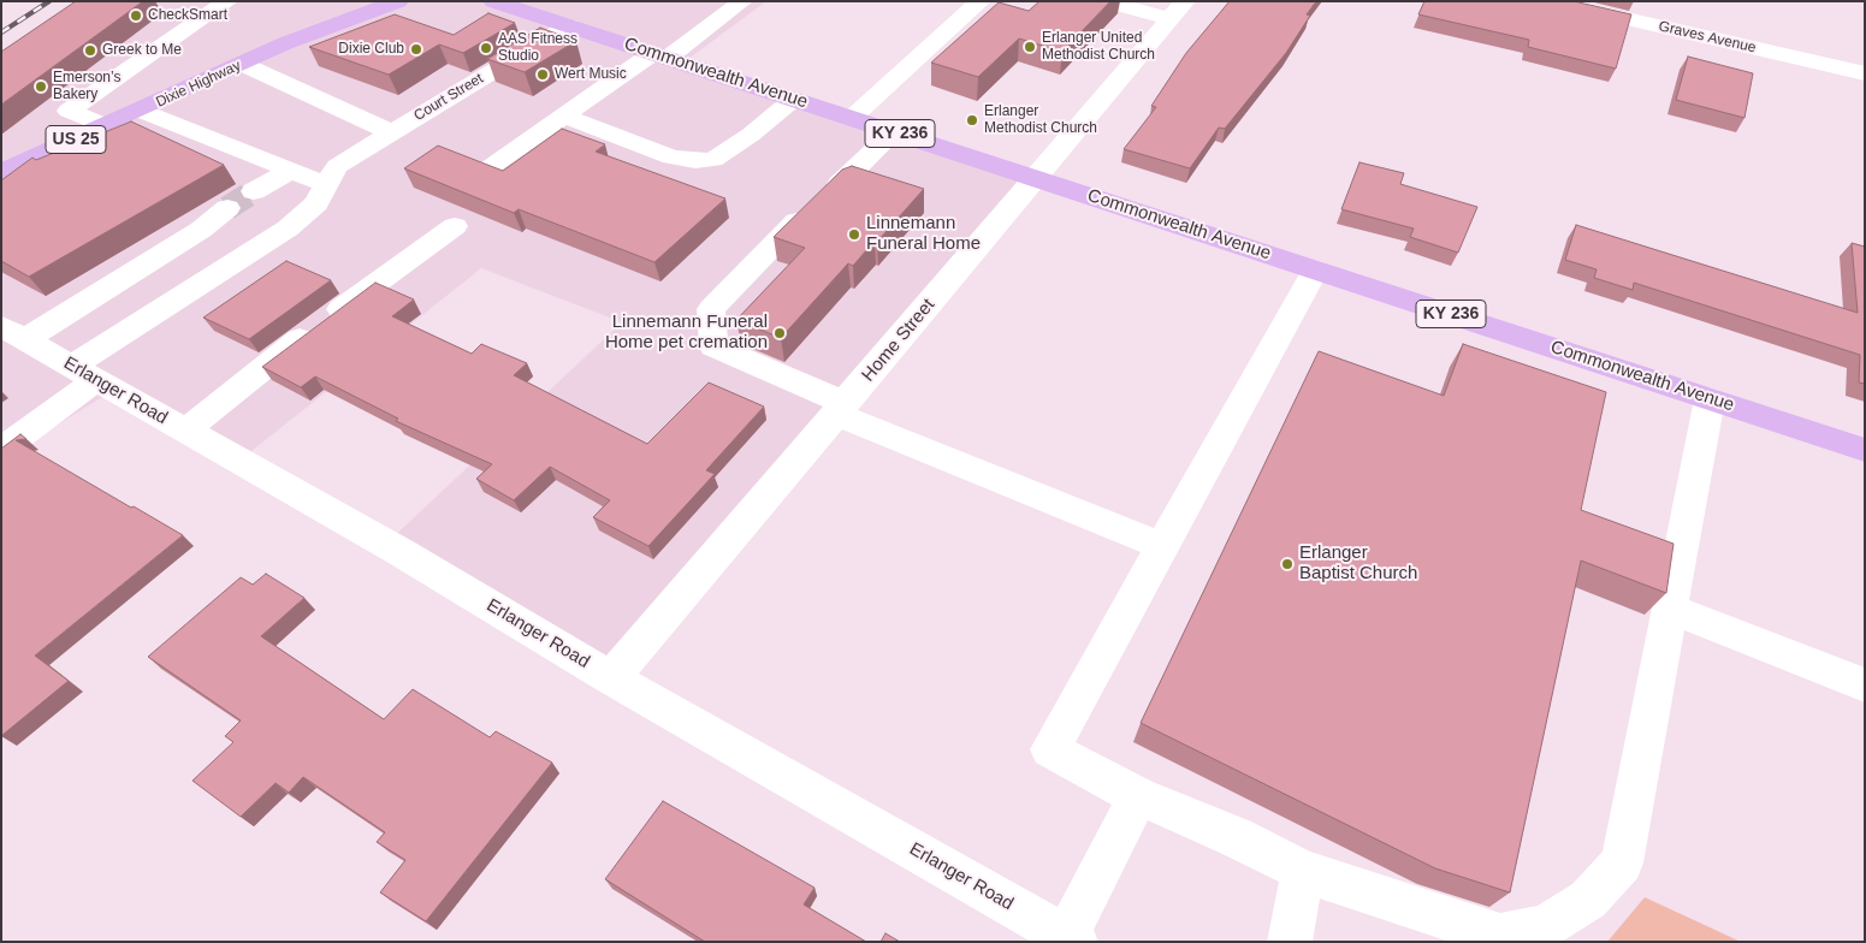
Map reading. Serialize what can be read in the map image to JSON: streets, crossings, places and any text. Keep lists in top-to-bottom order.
{
  "streets": {
    "main road": [
      "Commonwealth Avenue",
      "Dixie Highway",
      "KY 236",
      "US 25"
    ],
    "street": [
      "Graves Avenue",
      "Court Street",
      "Home Street",
      "Erlanger Road"
    ]
  },
  "crossings": [
    ["Commonwealth Avenue", "Court Street"],
    ["Commonwealth Avenue", "Home Street"],
    ["Court Street", "Erlanger Road"],
    ["Home Street", "Erlanger Road"]
  ],
  "places": [
    "CheckSmart",
    "Erlanger United Methodist Church",
    "AAS Fitness Studio",
    "Dixie Club",
    "Greek to Me",
    "Wert Music",
    "Emerson’s Bakery",
    "Erlanger Methodist Church",
    "Linnemann Funeral Home",
    "Linnemann Funeral Home pet cremation",
    "Erlanger Baptist Church"
  ]
}
